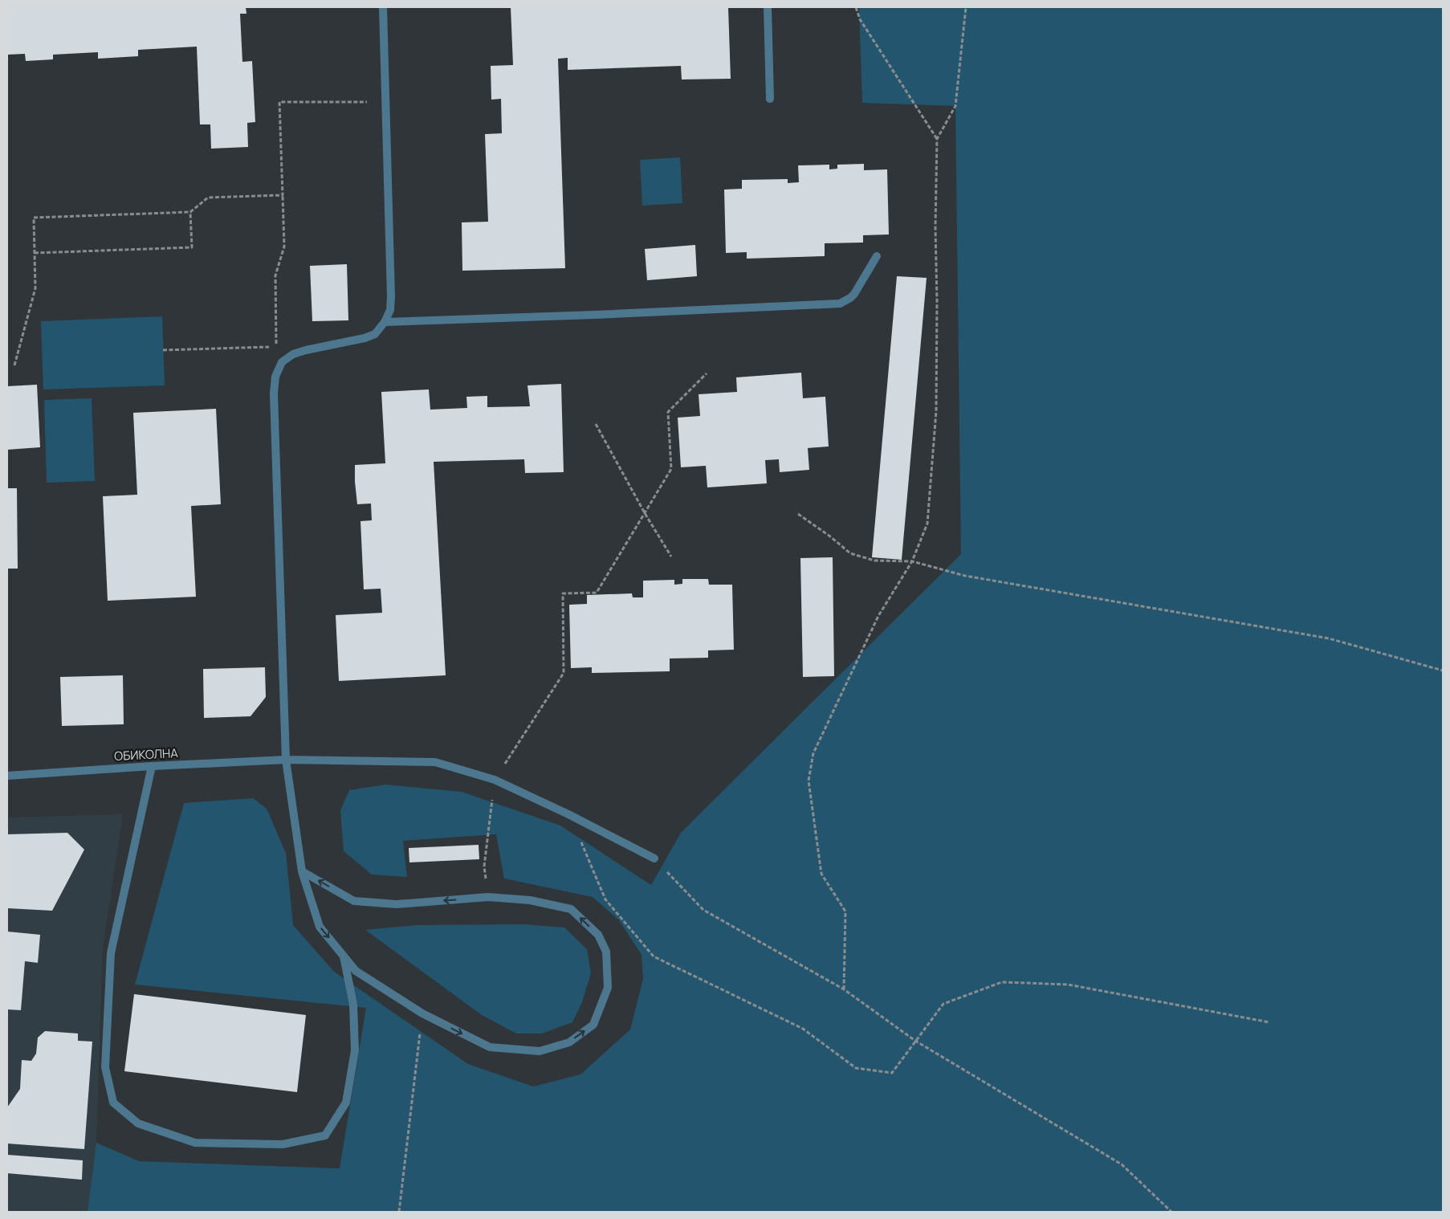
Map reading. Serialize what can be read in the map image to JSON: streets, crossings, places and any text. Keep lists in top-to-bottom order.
{
  "streets": {
    "street": ["ОБИКОЛНА"]
  }
}
